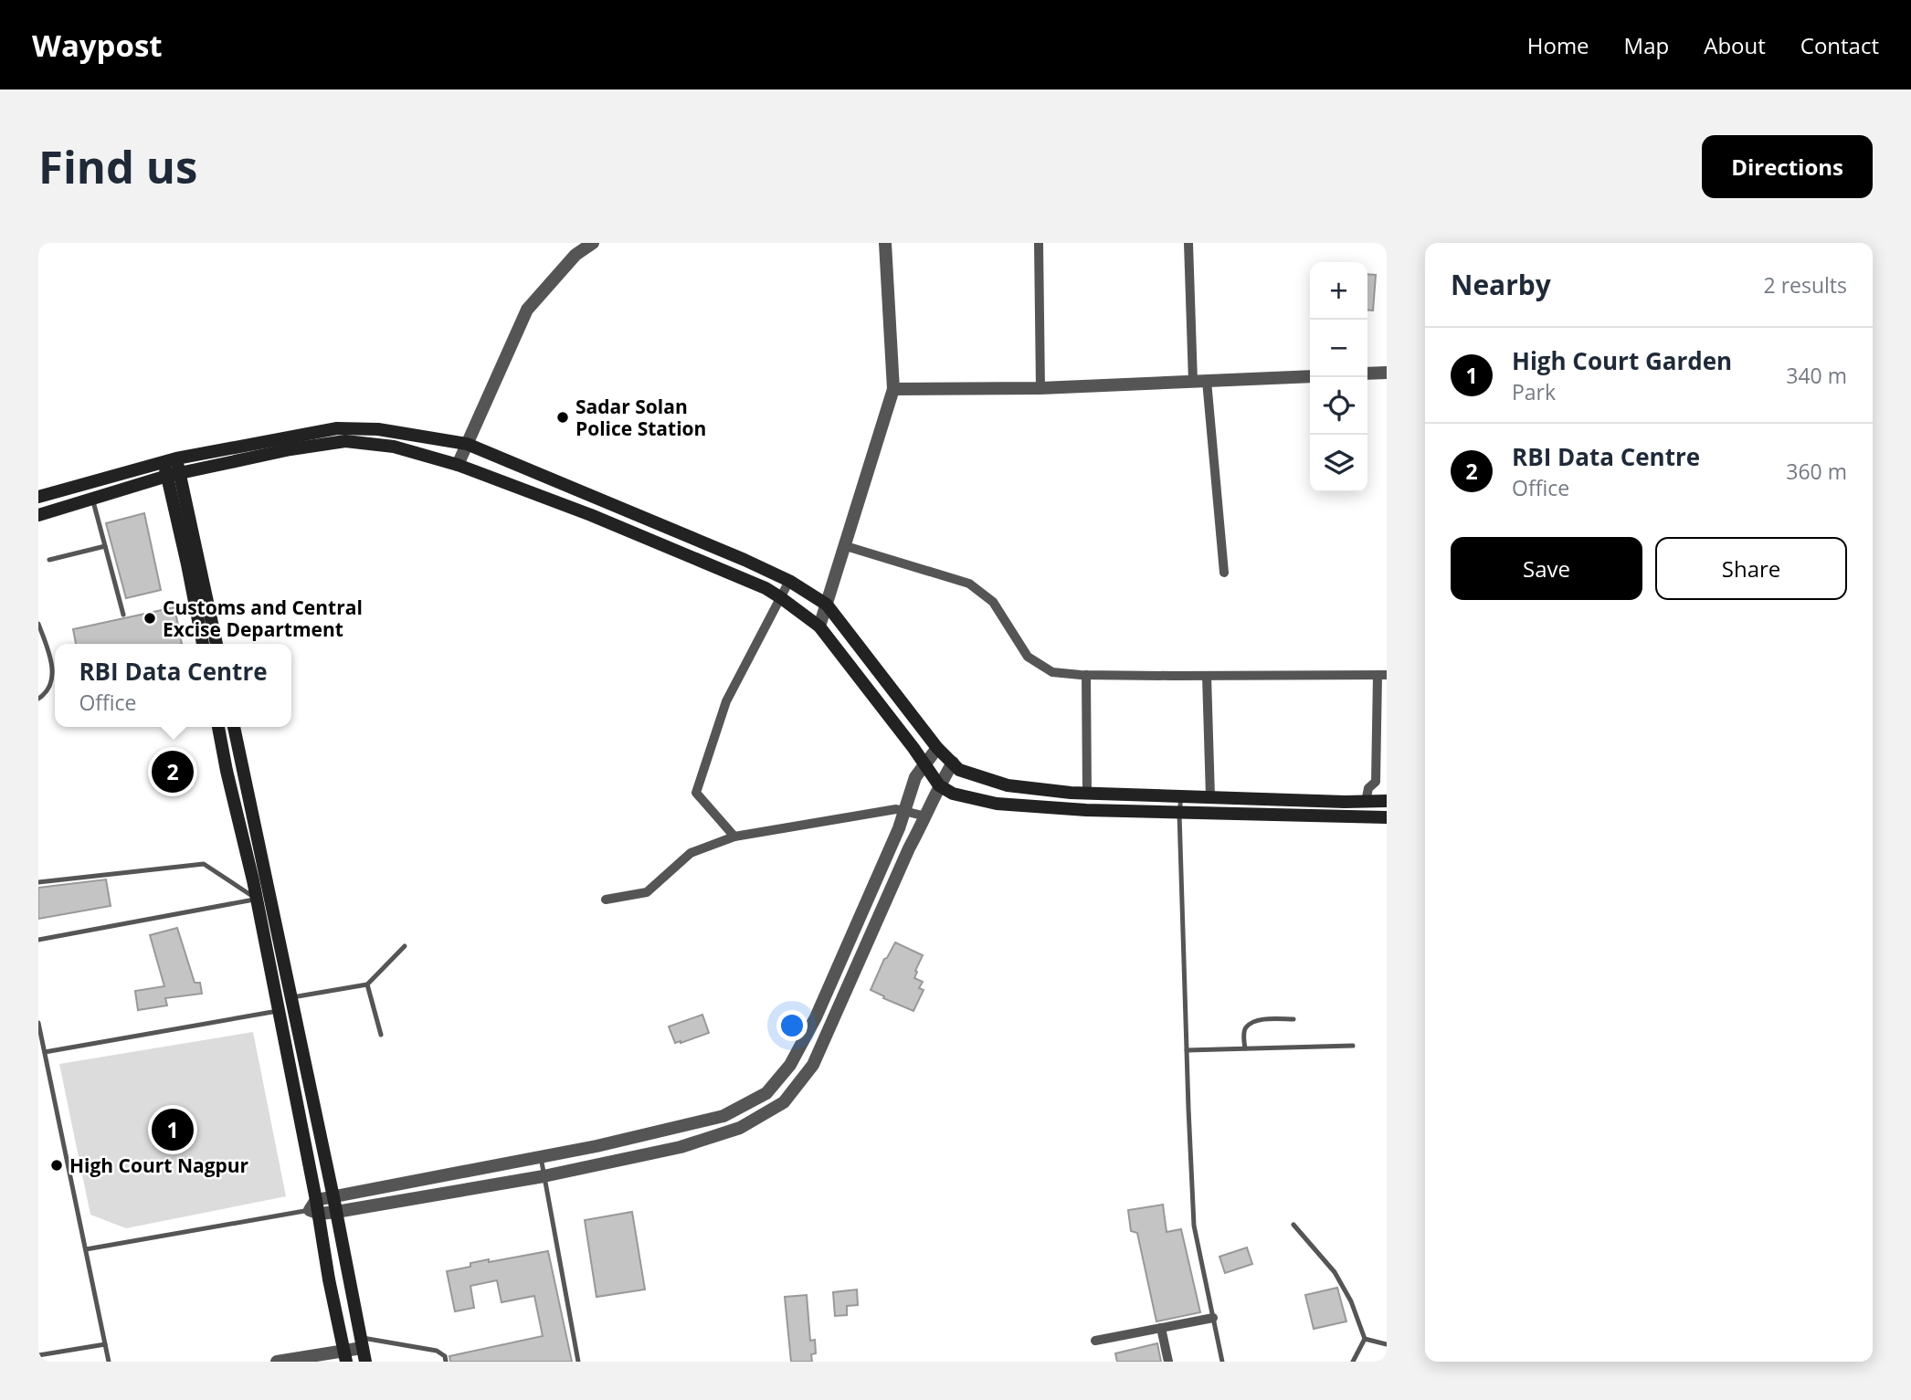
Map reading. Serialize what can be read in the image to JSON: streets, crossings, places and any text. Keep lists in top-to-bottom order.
{
  "places": ["Sadar Solan Police Station", "Customs and Central Excise Department", "High Court Nagpur"],
  "page": {
    "header": "Waypost",
    "nav": [
      "Home",
      "Map",
      "About",
      "Contact"
    ],
    "buttons": [
      "Directions",
      ["Save", "Share"]
    ],
    "title": "Find us",
    "heading": ["Nearby", "2 results"],
    "map_buttons": ["+", "−"],
    "list": [
      {
        "mark": "1",
        "name": "High Court Garden",
        "note": "Park",
        "value": "340 m"
      },
      {
        "mark": "2",
        "name": "RBI Data Centre",
        "note": "Office",
        "value": "360 m"
      }
    ],
    "popup": ["RBI Data Centre", "Office"],
    "pins": ["2", "1"]
  }
}
